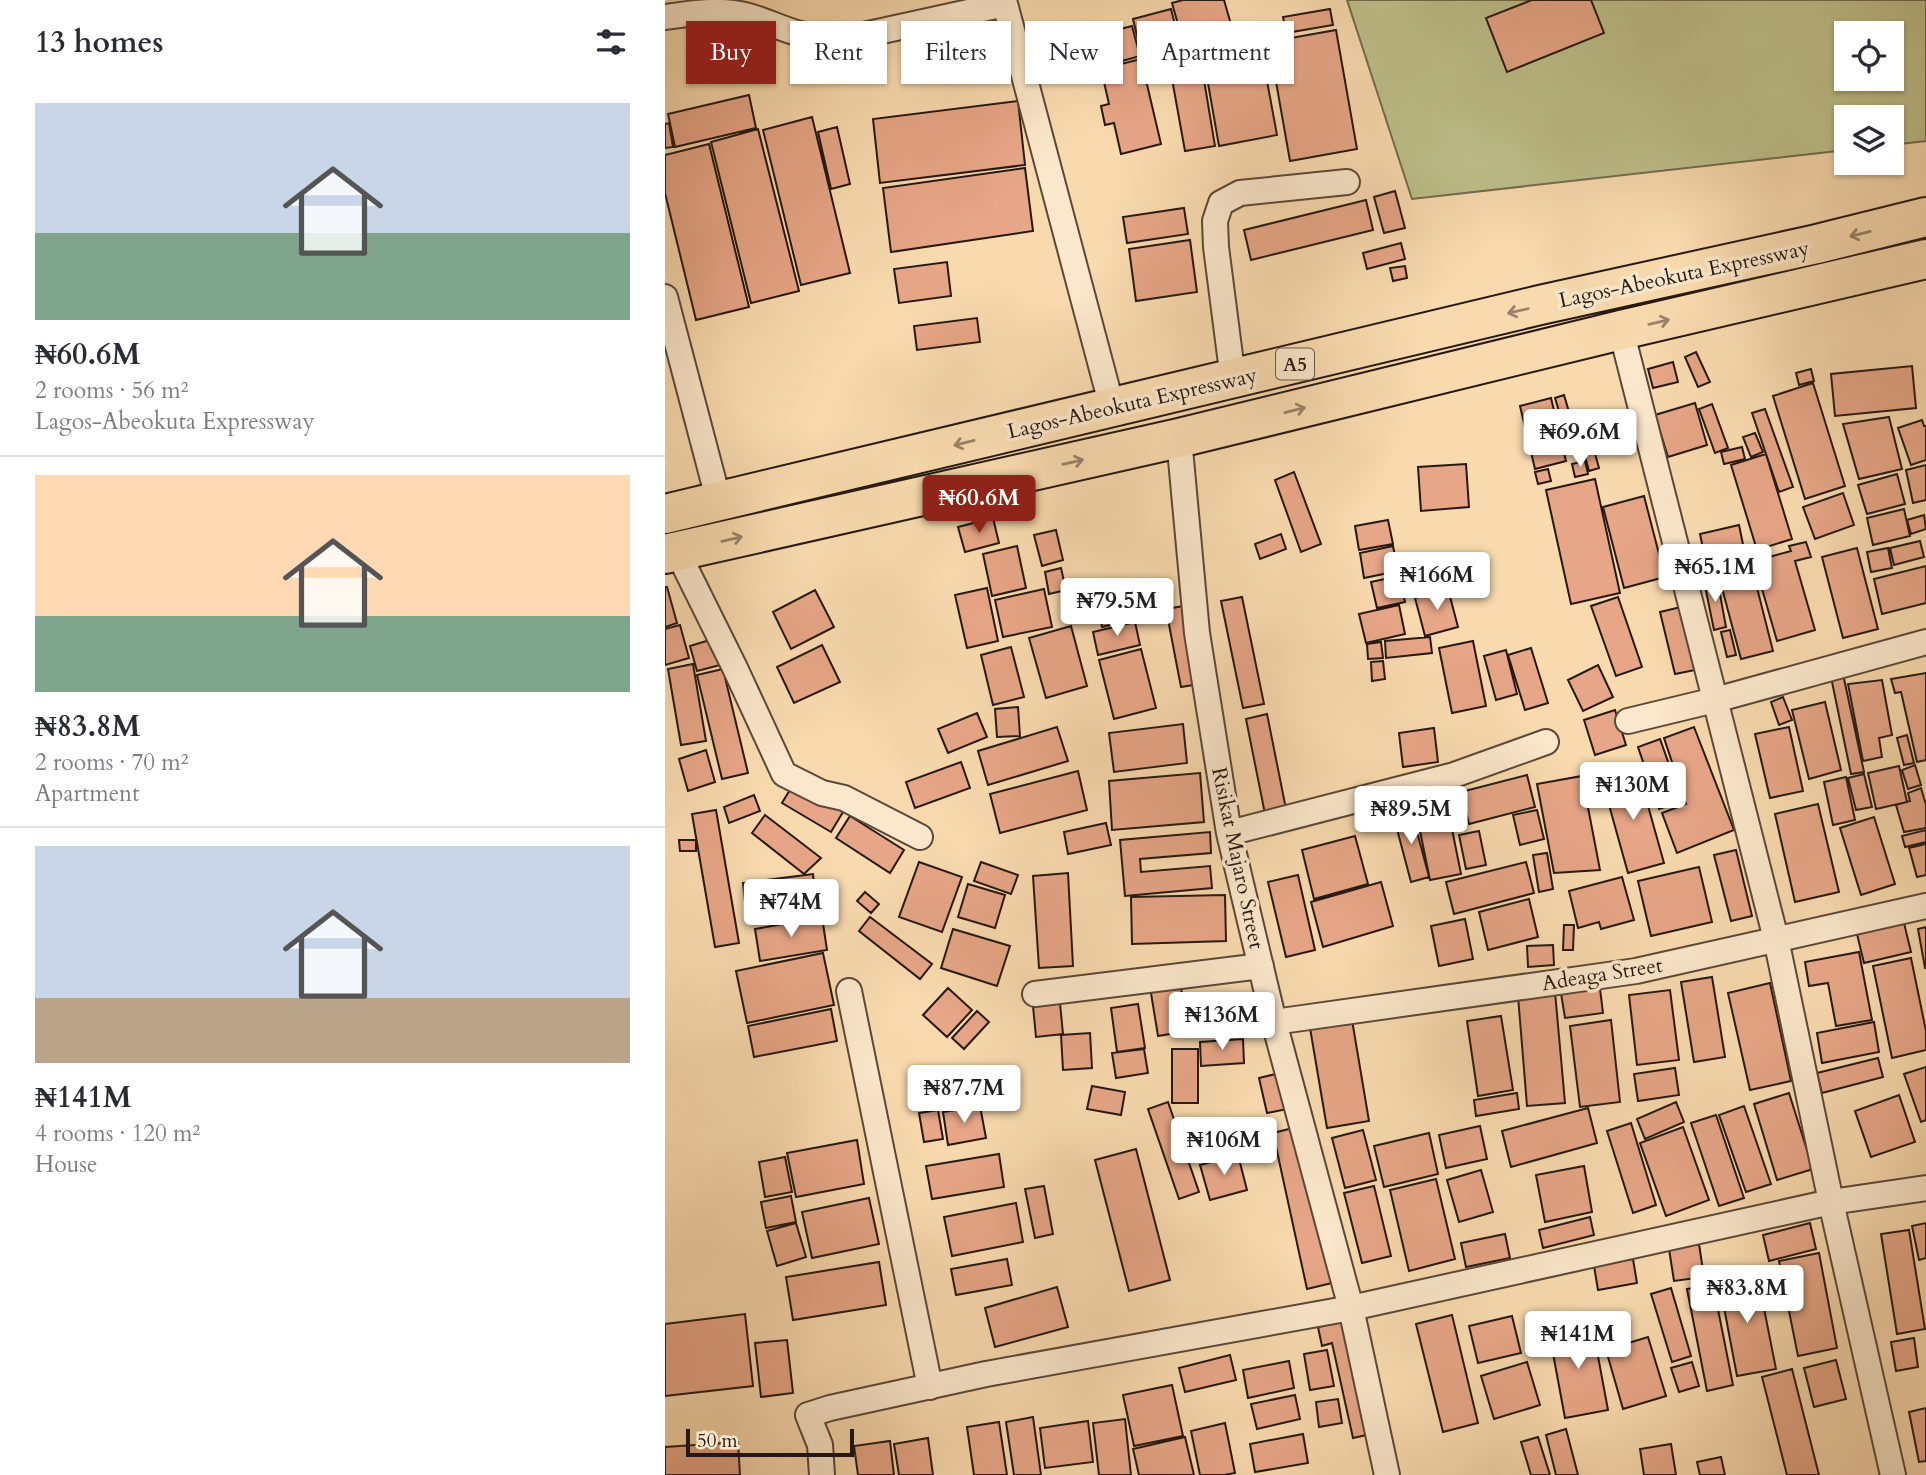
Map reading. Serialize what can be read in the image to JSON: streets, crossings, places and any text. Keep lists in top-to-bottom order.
{
  "streets": {
    "highway": ["Lagos-Abeokuta Expressway", "A5"],
    "street": ["Risikat Majaro Street", "Adeaga Street"]
  },
  "crossings": [
    ["Lagos-Abeokuta Expressway", "Risikat Majaro Street"],
    ["Risikat Majaro Street", "Adeaga Street"]
  ],
  "scale_bar": "50 m",
  "page": {
    "heading": "13 homes",
    "chip": [
      "Buy",
      "Rent",
      "Filters",
      "New",
      "Apartment"
    ],
    "list": [
      {
        "name": "₦60.6M",
        "note": "2 rooms · 56 m² · Lagos-Abeokuta Expressway"
      },
      {
        "name": "₦83.8M",
        "note": "2 rooms · 70 m² · Apartment"
      },
      {
        "name": "₦141M",
        "note": "4 rooms · 120 m² · House"
      }
    ],
    "price": [
      "₦69.6M",
      "₦60.6M",
      "₦65.1M",
      "₦166M",
      "₦79.5M",
      "₦130M",
      "₦89.5M",
      "₦74M",
      "₦136M",
      "₦87.7M",
      "₦106M",
      "₦83.8M",
      "₦141M"
    ],
    "scale": "50 m"
  }
}
